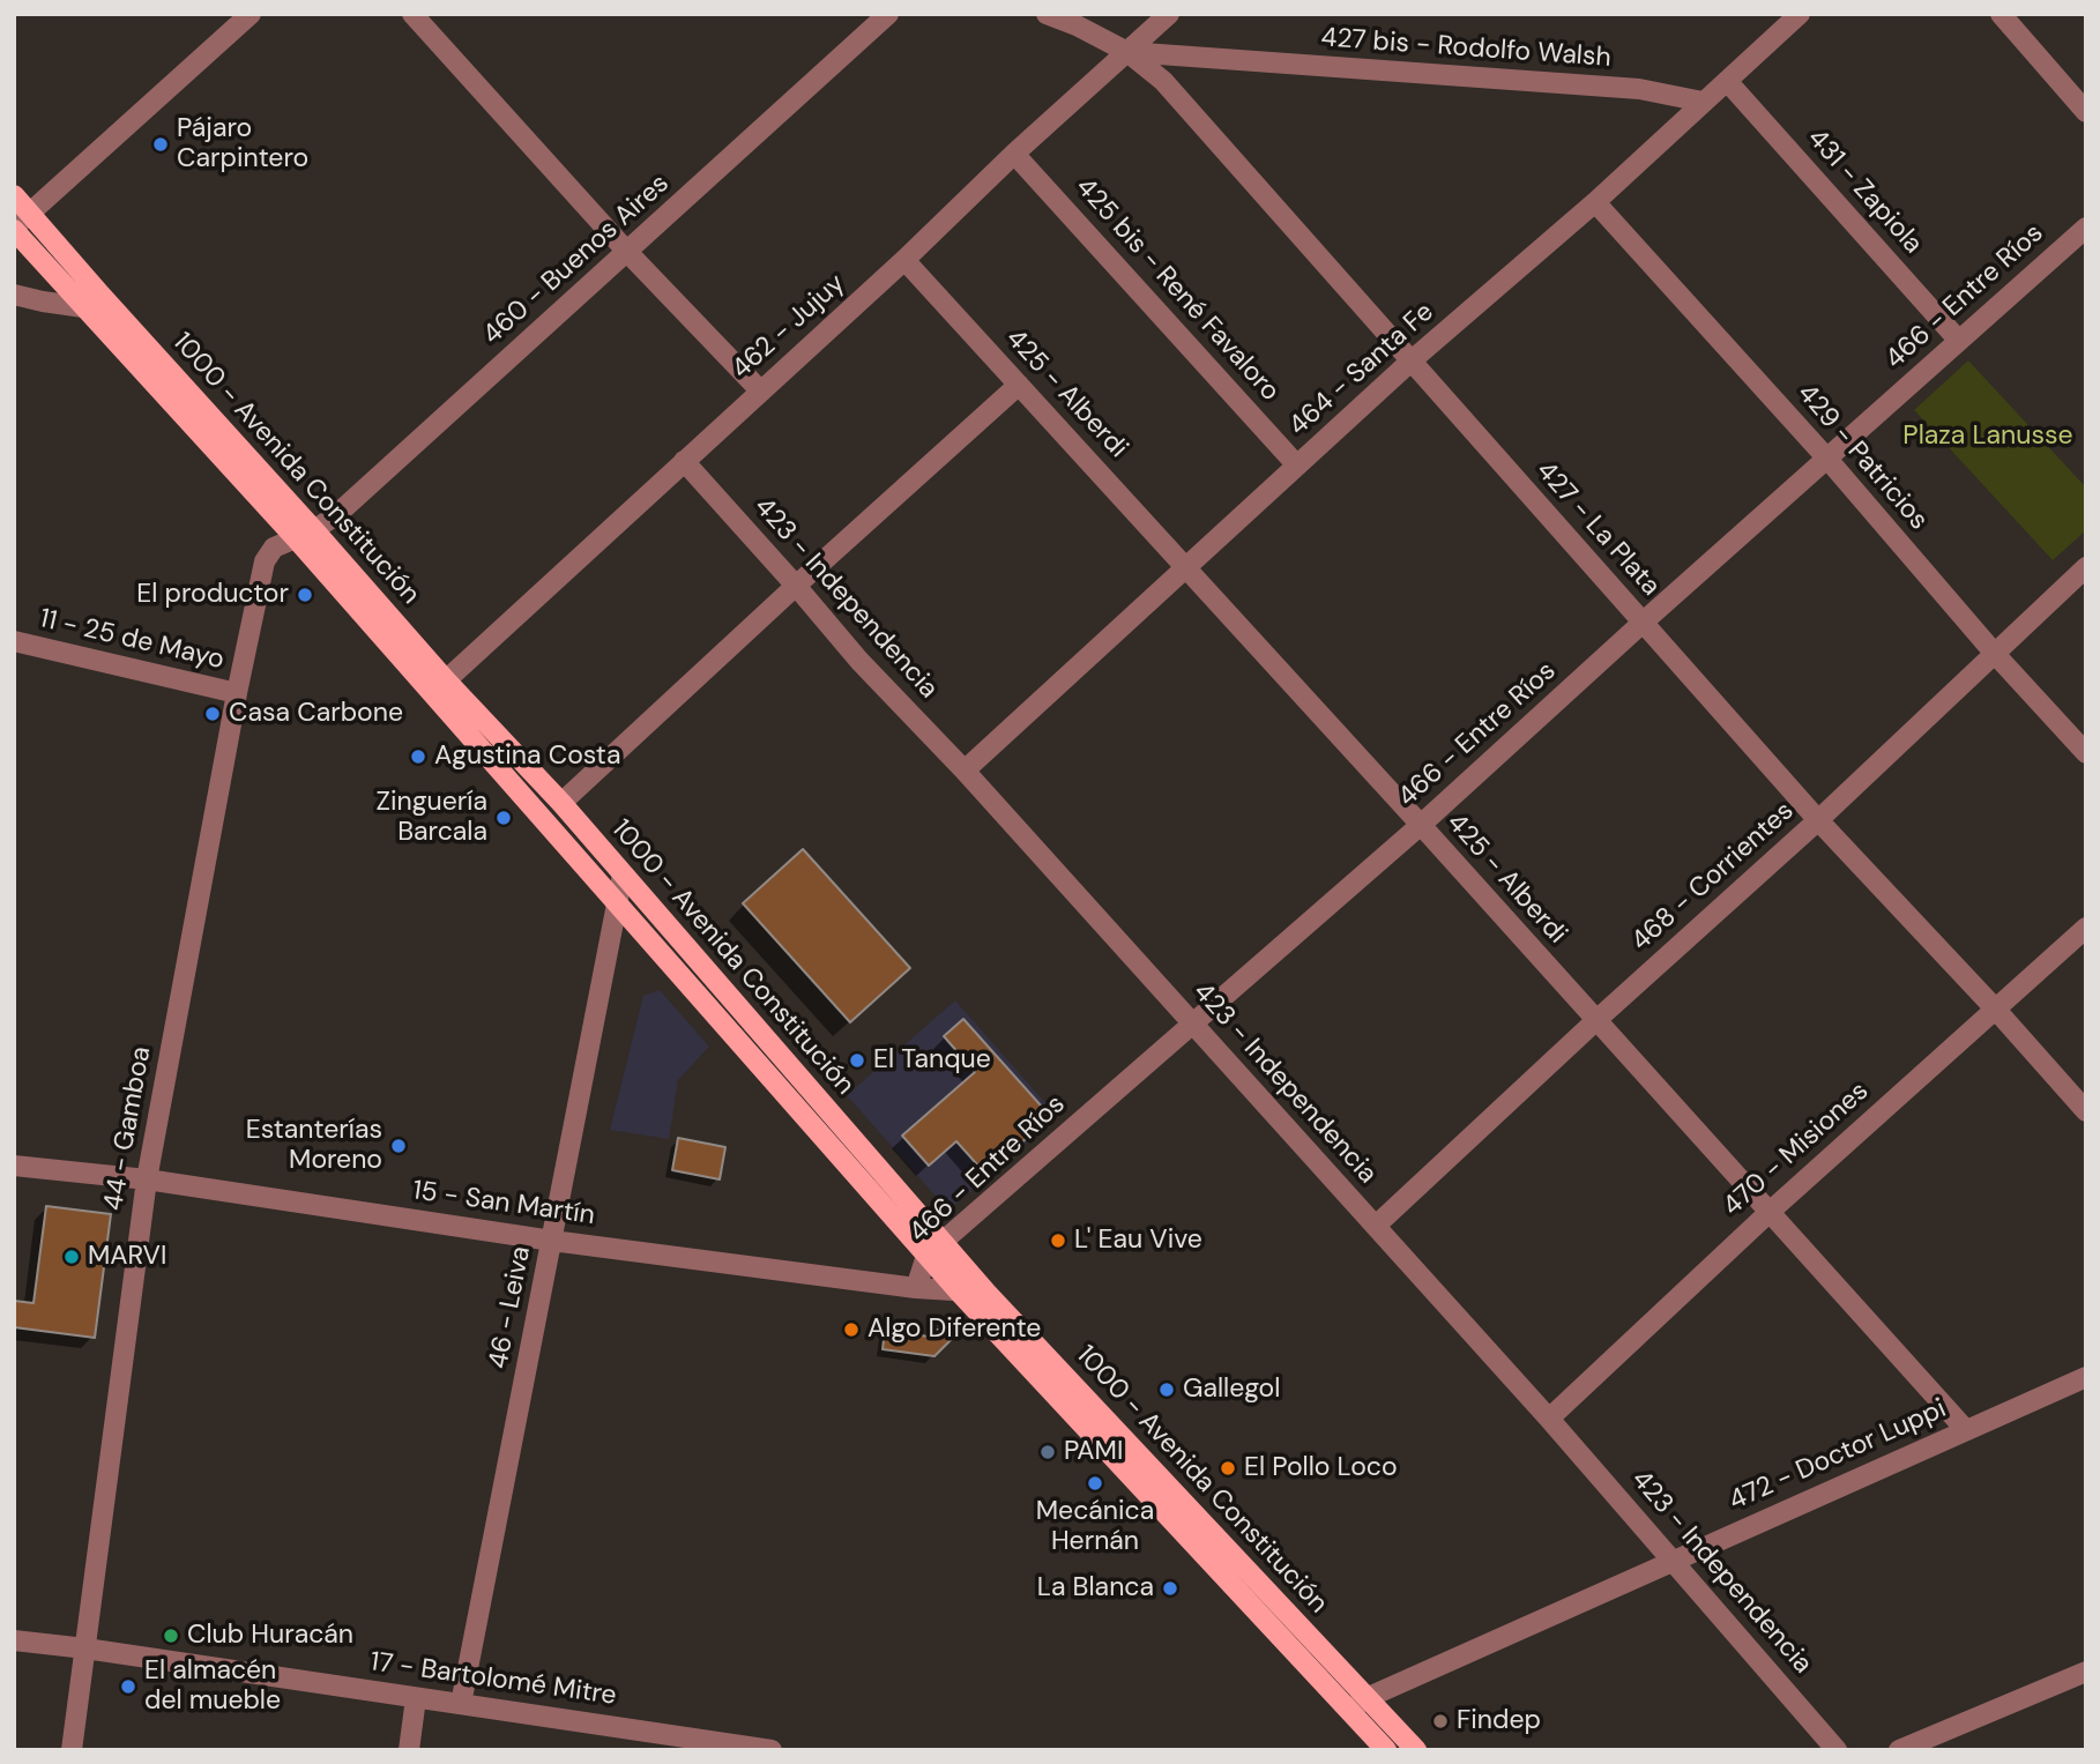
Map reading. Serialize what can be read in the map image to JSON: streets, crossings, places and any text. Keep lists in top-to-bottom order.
{
  "streets": {
    "main road": ["1000 - Avenida Constitución"],
    "street": [
      "427 bis - Rodolfo Walsh",
      "431 - Zapiola",
      "460 - Buenos Aires",
      "425 bis - René Favaloro",
      "466 - Entre Ríos",
      "462 - Jujuy",
      "464 - Santa Fe",
      "425 - Alberdi",
      "429 - Patricios",
      "427 - La Plata",
      "423 - Independencia",
      "11 - 25 de Mayo",
      "468 - Corrientes",
      "44 - Gamboa",
      "470 - Misiones",
      "15 - San Martín",
      "46 - Leiva",
      "472 - Doctor Luppi",
      "17 - Bartolomé Mitre"
    ]
  },
  "crossings": [
    ["427 bis - Rodolfo Walsh", "462 - Jujuy"],
    ["427 bis - Rodolfo Walsh", "464 - Santa Fe"],
    ["427 bis - Rodolfo Walsh", "427 - La Plata"],
    ["431 - Zapiola", "466 - Entre Ríos"],
    ["431 - Zapiola", "464 - Santa Fe"],
    ["460 - Buenos Aires", "1000 - Avenida Constitución"],
    ["460 - Buenos Aires", "44 - Gamboa"],
    ["425 bis - René Favaloro", "462 - Jujuy"],
    ["425 bis - René Favaloro", "464 - Santa Fe"],
    ["466 - Entre Ríos", "425 - Alberdi"],
    ["466 - Entre Ríos", "429 - Patricios"],
    ["466 - Entre Ríos", "1000 - Avenida Constitución"],
    ["466 - Entre Ríos", "427 - La Plata"],
    ["466 - Entre Ríos", "423 - Independencia"],
    ["466 - Entre Ríos", "15 - San Martín"],
    ["462 - Jujuy", "425 - Alberdi"],
    ["462 - Jujuy", "1000 - Avenida Constitución"],
    ["462 - Jujuy", "427 - La Plata"],
    ["462 - Jujuy", "423 - Independencia"],
    ["464 - Santa Fe", "425 - Alberdi"],
    ["464 - Santa Fe", "429 - Patricios"],
    ["464 - Santa Fe", "427 - La Plata"],
    ["464 - Santa Fe", "423 - Independencia"],
    ["425 - Alberdi", "468 - Corrientes"],
    ["425 - Alberdi", "470 - Misiones"],
    ["425 - Alberdi", "472 - Doctor Luppi"],
    ["429 - Patricios", "468 - Corrientes"],
    ["1000 - Avenida Constitución", "44 - Gamboa"],
    ["1000 - Avenida Constitución", "15 - San Martín"],
    ["1000 - Avenida Constitución", "46 - Leiva"],
    ["1000 - Avenida Constitución", "472 - Doctor Luppi"],
    ["427 - La Plata", "468 - Corrientes"],
    ["427 - La Plata", "470 - Misiones"],
    ["423 - Independencia", "468 - Corrientes"],
    ["423 - Independencia", "470 - Misiones"],
    ["423 - Independencia", "472 - Doctor Luppi"],
    ["11 - 25 de Mayo", "44 - Gamboa"],
    ["44 - Gamboa", "15 - San Martín"],
    ["44 - Gamboa", "17 - Bartolomé Mitre"],
    ["15 - San Martín", "46 - Leiva"],
    ["46 - Leiva", "17 - Bartolomé Mitre"]
  ],
  "parks": ["Plaza Lanusse"],
  "places": [
    "Pájaro Carpintero",
    "El productor",
    "Casa Carbone",
    "Agustina Costa",
    "Zinguería Barcala",
    "El Tanque",
    "Estanterías Moreno",
    "L' Eau Vive",
    "MARVI",
    "Algo Diferente",
    "Gallegol",
    "PAMI",
    "El Pollo Loco",
    "Mecánica Hernán",
    "La Blanca",
    "Club Huracán",
    "El almacén del mueble",
    "Findep"
  ]
}
